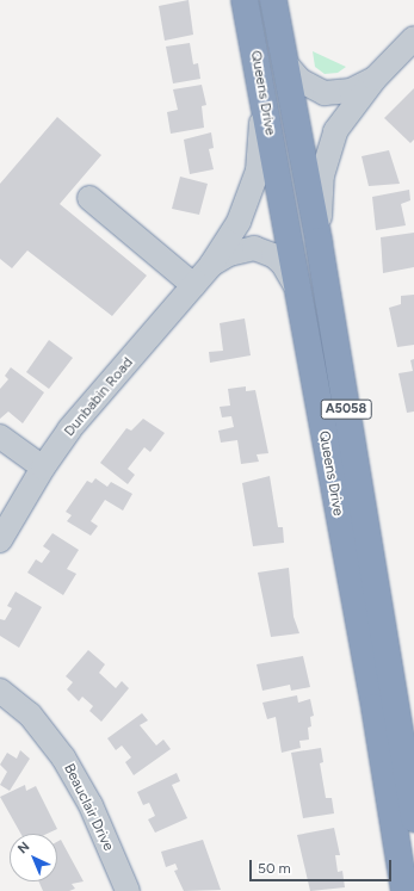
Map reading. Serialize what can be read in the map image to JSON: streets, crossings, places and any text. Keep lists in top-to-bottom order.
{
  "streets": {
    "highway": ["Queens Drive", "A5058"],
    "street": ["Dunbabin Road", "Beauclair Drive"]
  },
  "crossings": [
    ["Queens Drive", "Dunbabin Road"]
  ],
  "scale_bar": "50 m",
  "north": "top left"
}
